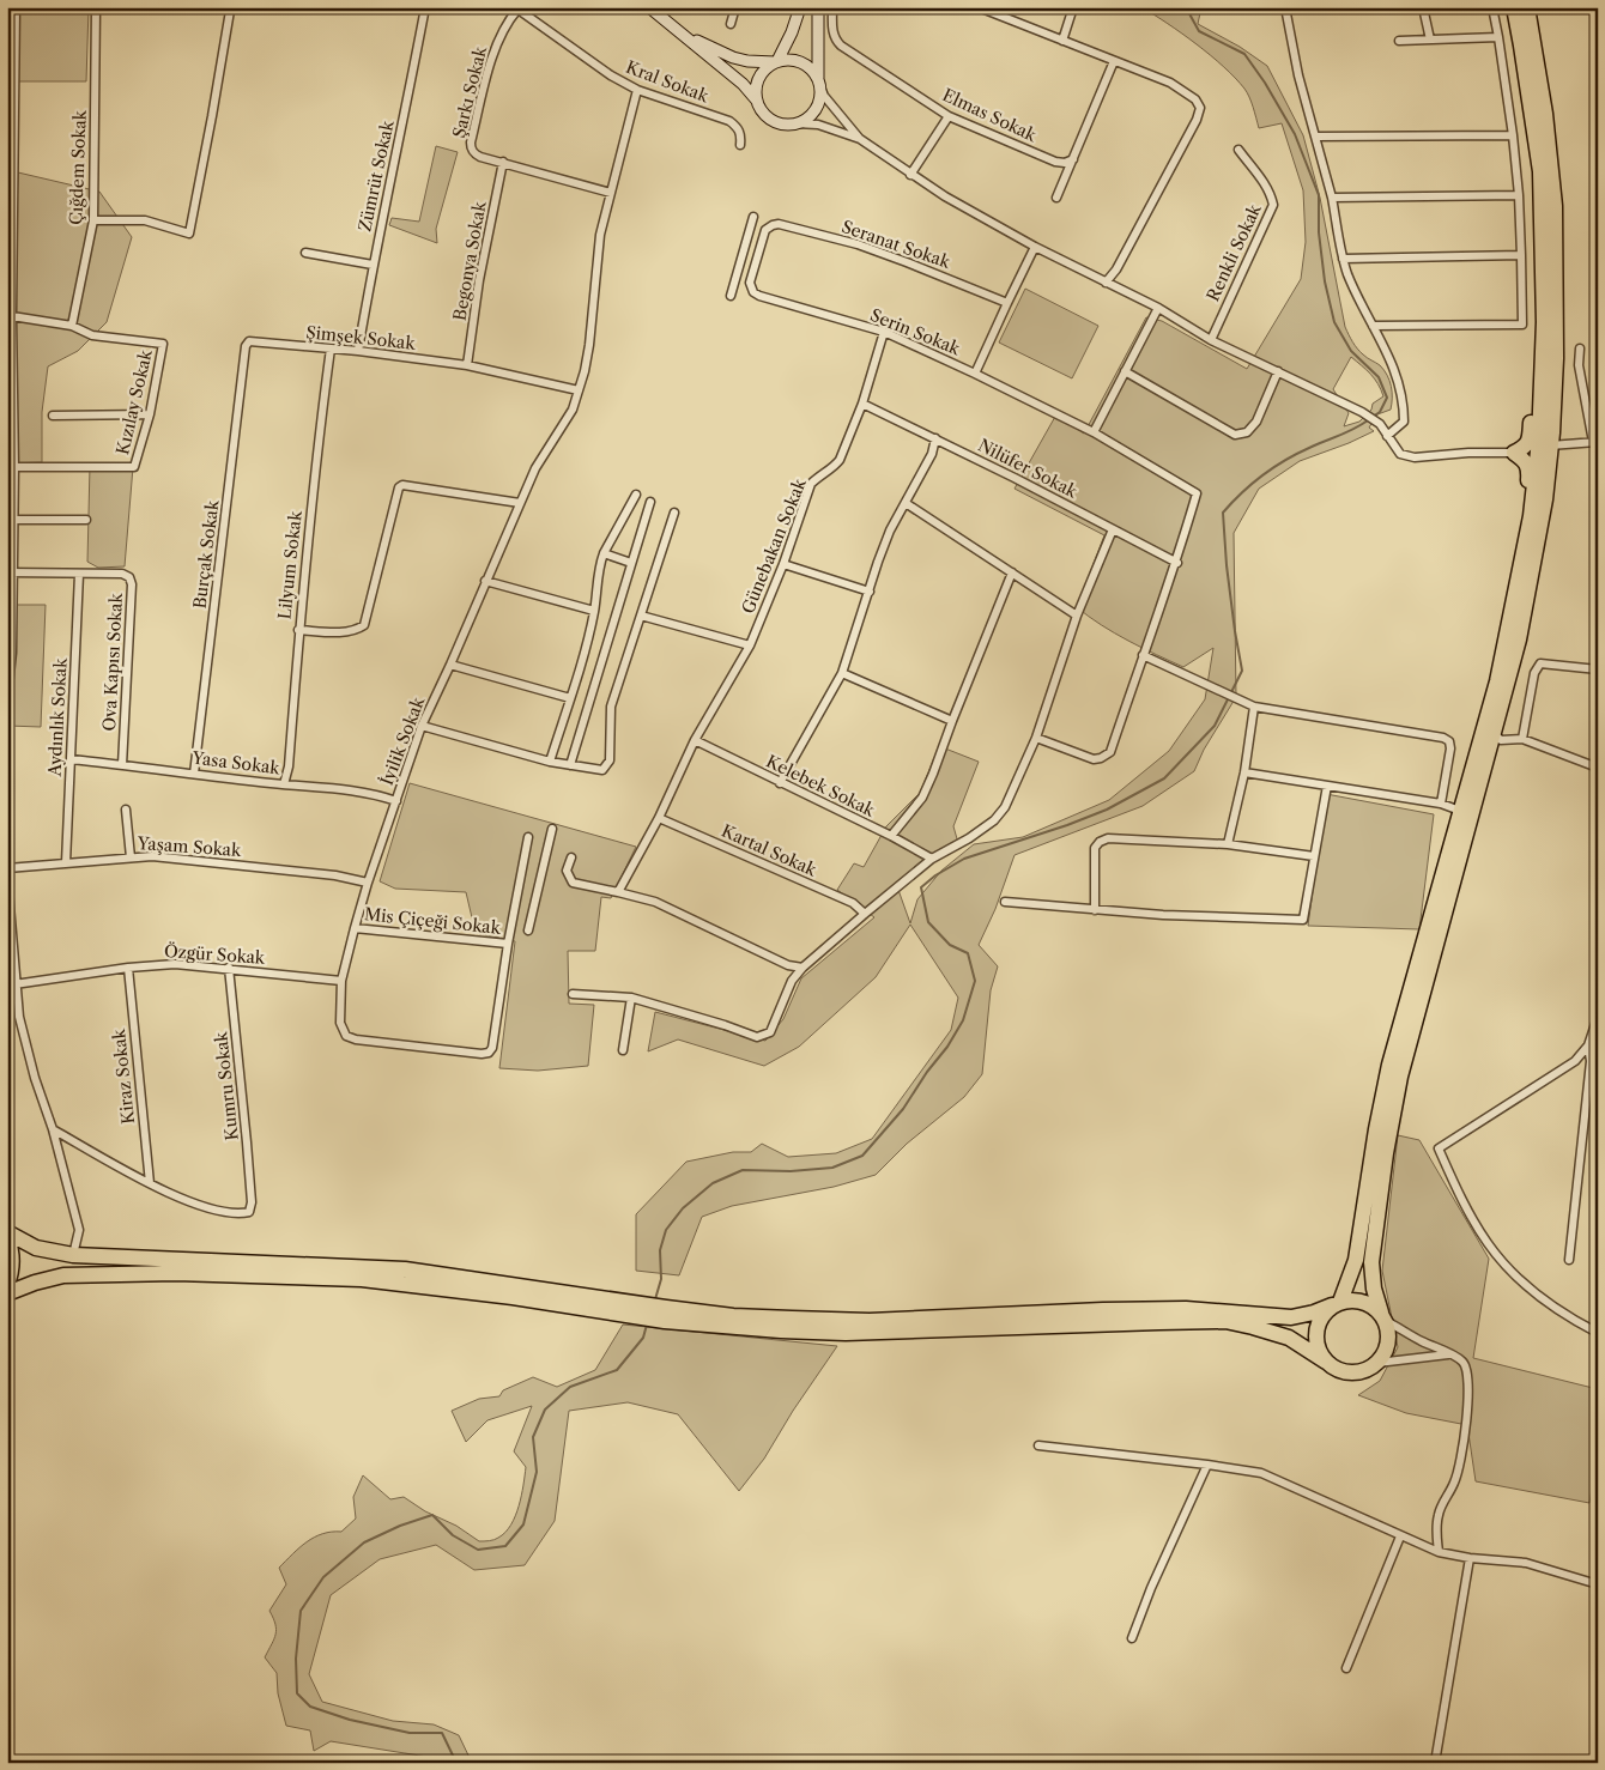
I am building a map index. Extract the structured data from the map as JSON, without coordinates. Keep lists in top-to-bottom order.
{
  "streets": {
    "street": [
      "Kral Sokak",
      "Şarkı Sokak",
      "Elmas Sokak",
      "Çığdem Sokak",
      "Zümrüt Sokak",
      "Seranat Sokak",
      "Renkli Sokak",
      "Begonya Sokak",
      "Serin Sokak",
      "Şimşek Sokak",
      "Kızılay Sokak",
      "Nilüfer Sokak",
      "Günebakan Sokak",
      "Burçak Sokak",
      "Lilyum Sokak",
      "Ova Kapısı Sokak",
      "Aydınlık Sokak",
      "İyilik Sokak",
      "Yasa Sokak",
      "Kelebek Sokak",
      "Yaşam Sokak",
      "Kartal Sokak",
      "Mis Çiçeği Sokak",
      "Özgür Sokak",
      "Kiraz Sokak",
      "Kumru Sokak"
    ]
  },
  "crossings": [
    ["Kral Sokak", "Şarkı Sokak"],
    ["Kral Sokak", "İyilik Sokak"],
    ["Şarkı Sokak", "Begonya Sokak"],
    ["Şarkı Sokak", "İyilik Sokak"],
    ["Çığdem Sokak", "Kızılay Sokak"],
    ["Zümrüt Sokak", "Şimşek Sokak"],
    ["Seranat Sokak", "Serin Sokak"],
    ["Begonya Sokak", "Şimşek Sokak"],
    ["Serin Sokak", "Nilüfer Sokak"],
    ["Serin Sokak", "Günebakan Sokak"],
    ["Şimşek Sokak", "Burçak Sokak"],
    ["Şimşek Sokak", "Lilyum Sokak"],
    ["Şimşek Sokak", "İyilik Sokak"],
    ["Nilüfer Sokak", "Günebakan Sokak"],
    ["Günebakan Sokak", "Kelebek Sokak"],
    ["Günebakan Sokak", "Kartal Sokak"],
    ["Burçak Sokak", "Yasa Sokak"],
    ["Lilyum Sokak", "Yasa Sokak"],
    ["Ova Kapısı Sokak", "Aydınlık Sokak"],
    ["Ova Kapısı Sokak", "Yasa Sokak"],
    ["Aydınlık Sokak", "Yasa Sokak"],
    ["Aydınlık Sokak", "Yaşam Sokak"],
    ["İyilik Sokak", "Yasa Sokak"],
    ["İyilik Sokak", "Yaşam Sokak"],
    ["İyilik Sokak", "Mis Çiçeği Sokak"],
    ["İyilik Sokak", "Özgür Sokak"],
    ["Özgür Sokak", "Kiraz Sokak"],
    ["Özgür Sokak", "Kumru Sokak"],
    ["Kiraz Sokak", "Kumru Sokak"]
  ]
}
